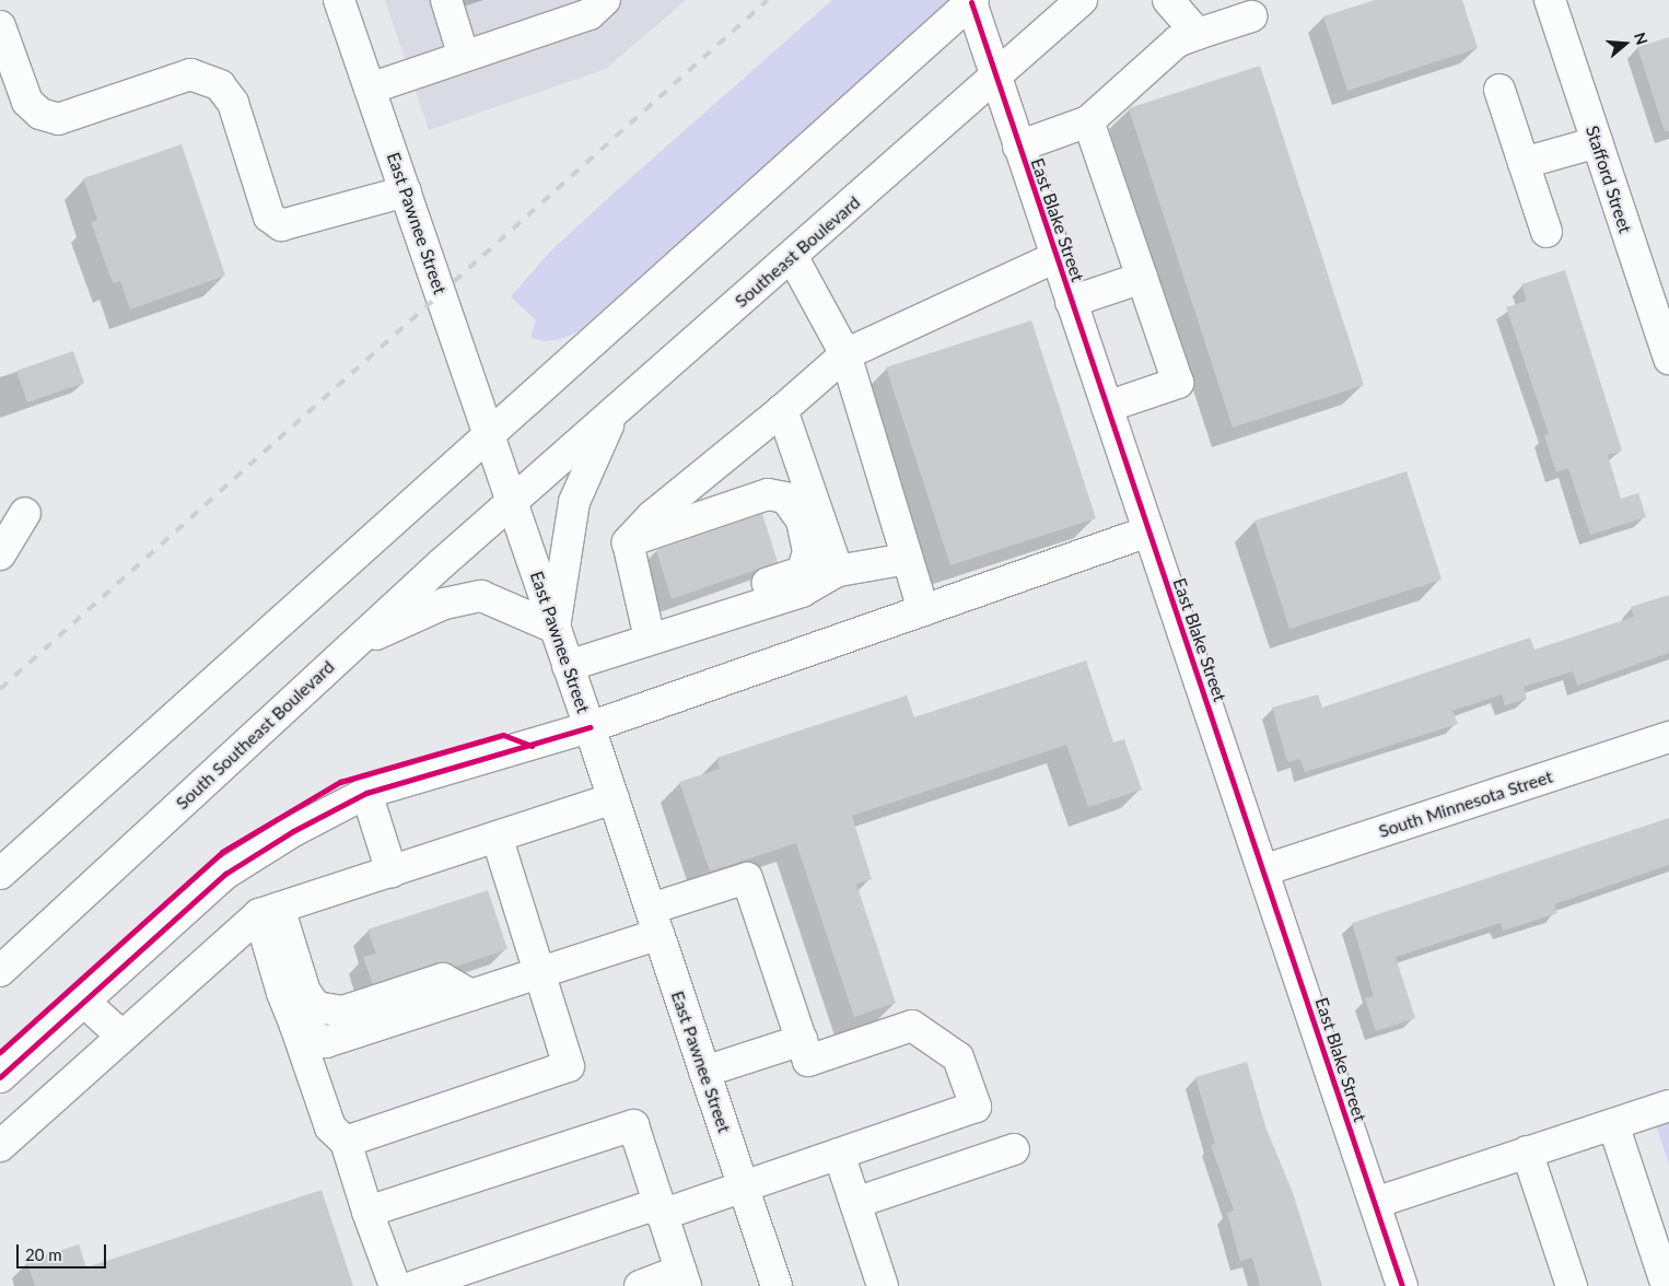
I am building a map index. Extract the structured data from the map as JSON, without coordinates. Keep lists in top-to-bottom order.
{
  "streets": {
    "main road": [
      "Stafford Street",
      "East Blake Street",
      "East Pawnee Street",
      "Southeast Boulevard",
      "South Southeast Boulevard",
      "South Minnesota Street"
    ]
  },
  "crossings": [
    ["East Blake Street", "Southeast Boulevard"],
    ["East Blake Street", "South Minnesota Street"],
    ["East Pawnee Street", "Southeast Boulevard"],
    ["East Pawnee Street", "South Southeast Boulevard"],
    ["Southeast Boulevard", "South Southeast Boulevard"]
  ],
  "scale_bar": "20 m",
  "north": "right"
}
